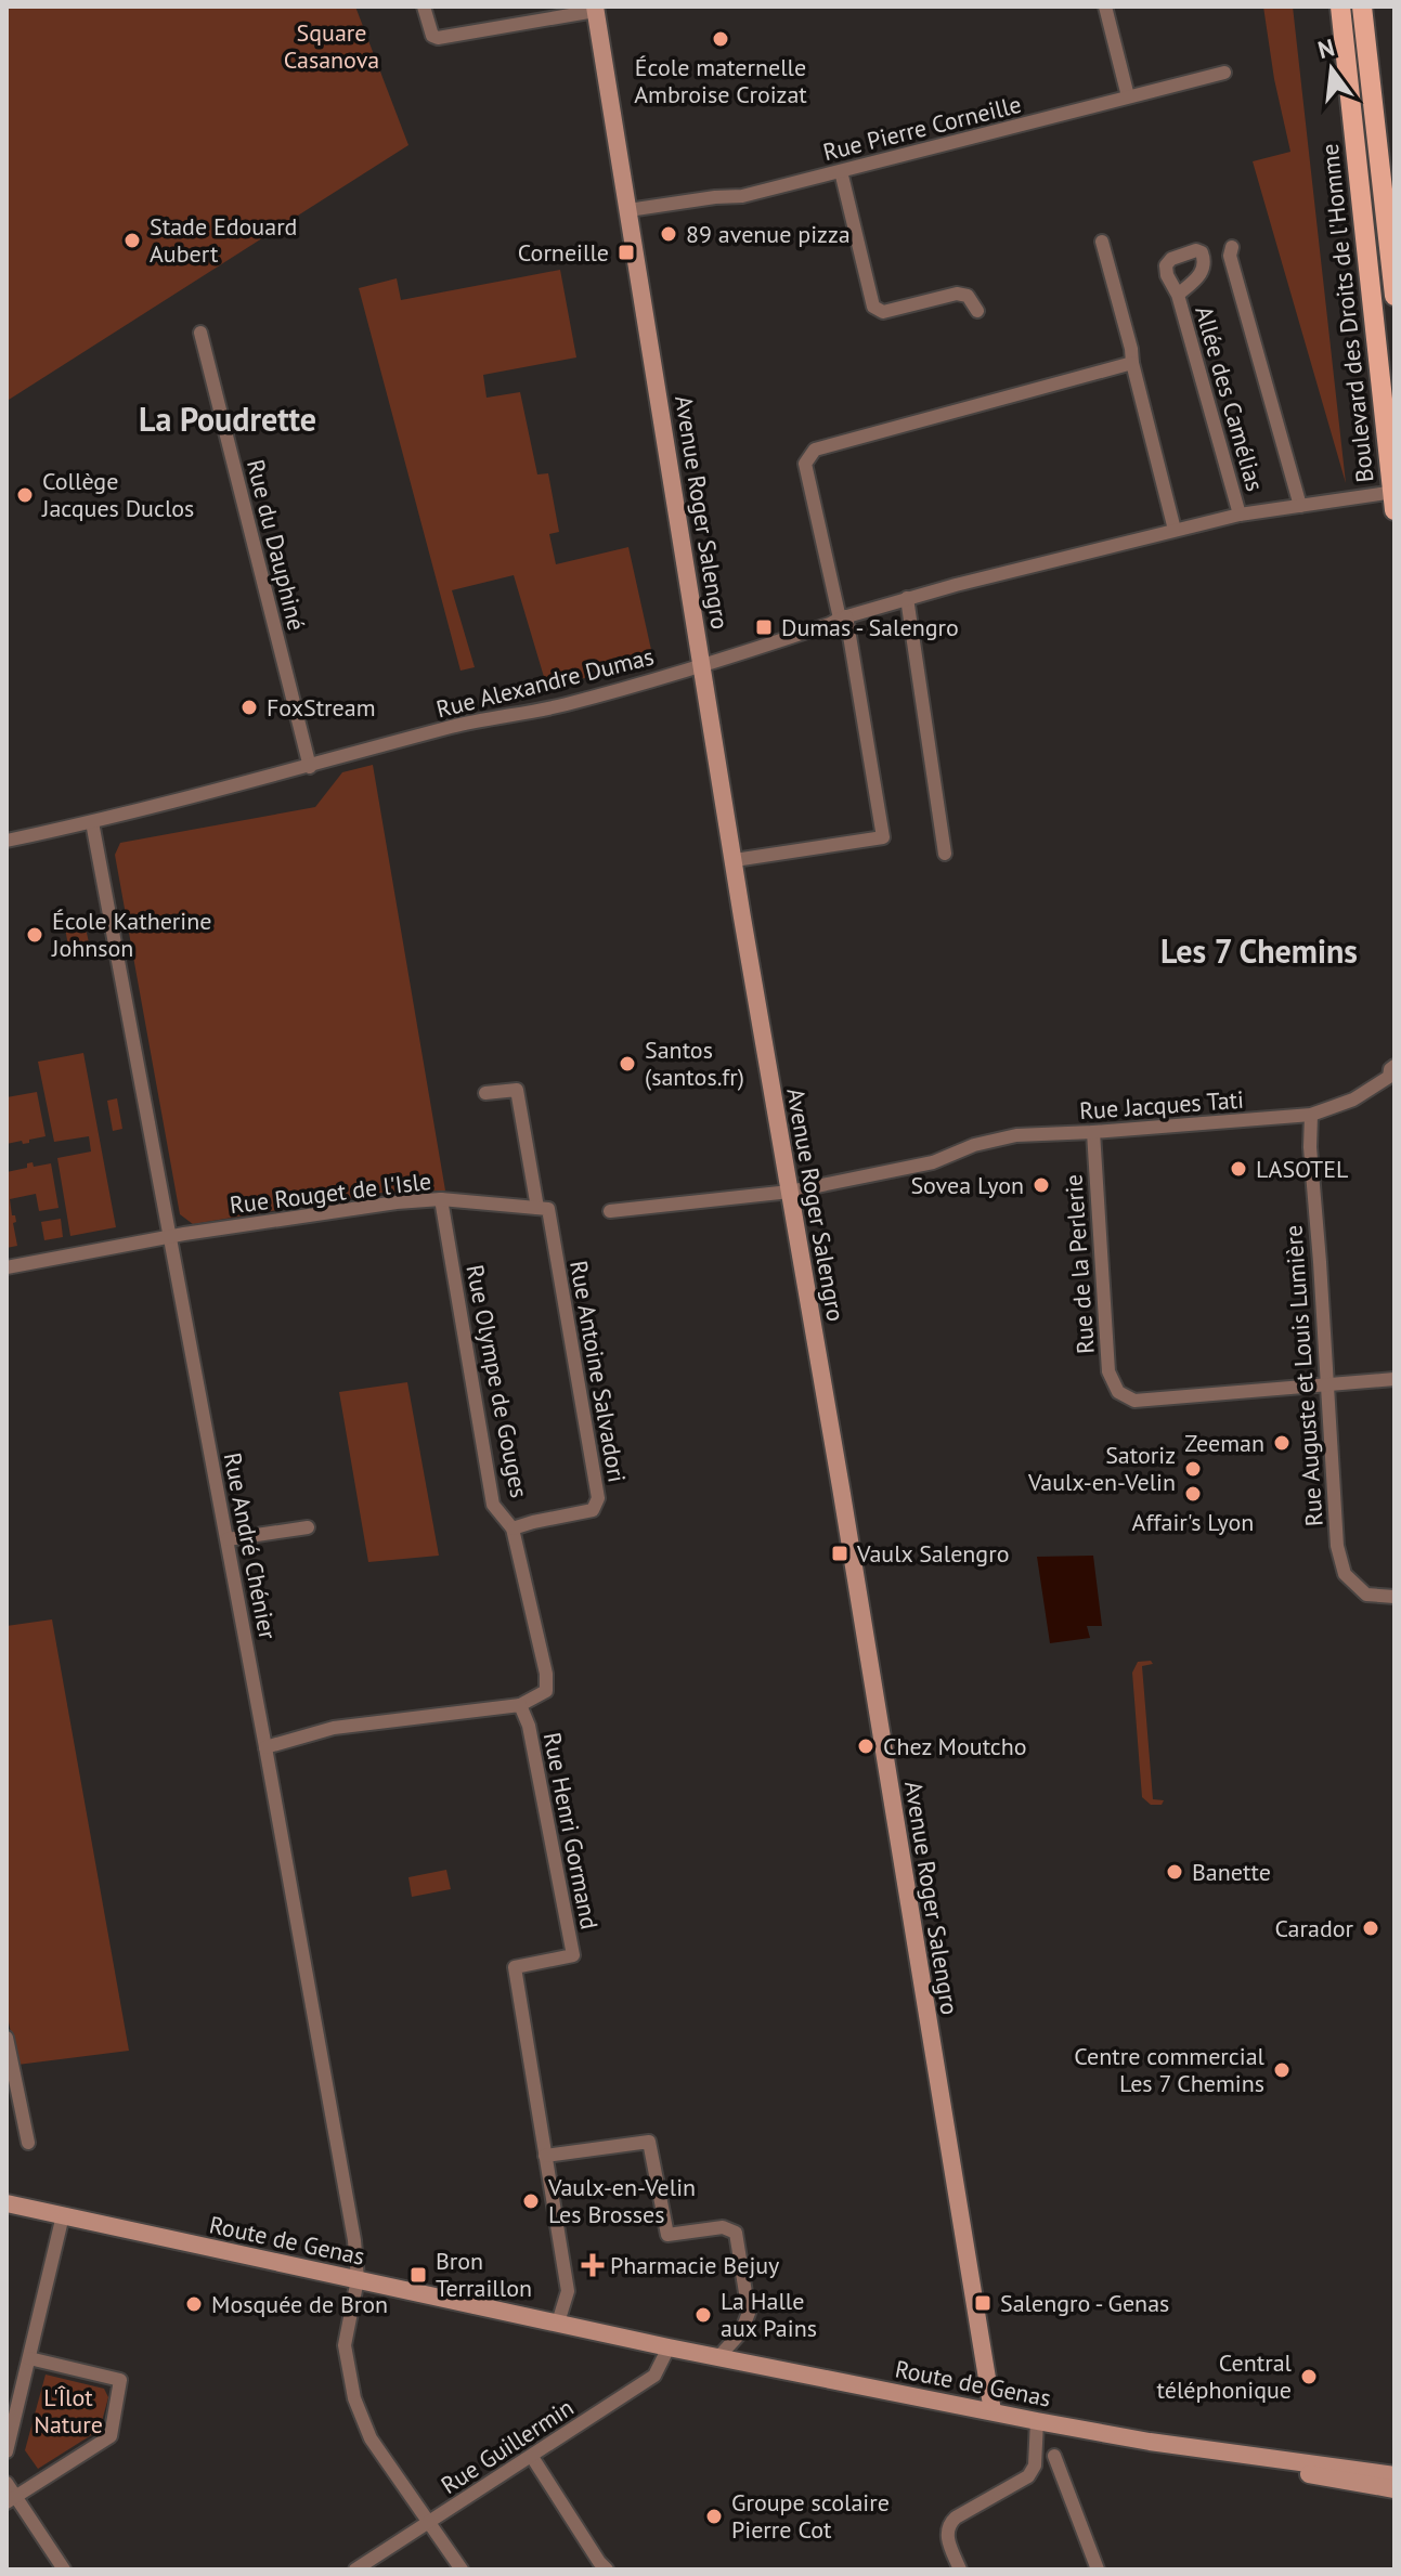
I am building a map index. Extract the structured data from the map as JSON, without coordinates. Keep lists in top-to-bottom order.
{
  "streets": {
    "main road": ["Boulevard des Droits de l'Homme"],
    "street": [
      "Rue Pierre Corneille",
      "Allée des Camélias",
      "Avenue Roger Salengro",
      "Rue du Dauphiné",
      "Rue Alexandre Dumas",
      "Rue Jacques Tati",
      "Rue Rouget de l'Isle",
      "Rue de la Perlerie",
      "Rue Antoine Salvadori",
      "Rue Auguste et Louis Lumière",
      "Rue Olympe de Gouges",
      "Rue André Chénier",
      "Rue Henri Gormand",
      "Route de Genas",
      "Rue Guillermin"
    ]
  },
  "crossings": [
    ["Rue Pierre Corneille", "Avenue Roger Salengro"],
    ["Boulevard des Droits de l'Homme", "Rue Alexandre Dumas"],
    ["Allée des Camélias", "Rue Alexandre Dumas"],
    ["Avenue Roger Salengro", "Rue Alexandre Dumas"],
    ["Avenue Roger Salengro", "Rue Jacques Tati"],
    ["Avenue Roger Salengro", "Route de Genas"],
    ["Rue du Dauphiné", "Rue Alexandre Dumas"],
    ["Rue Alexandre Dumas", "Rue André Chénier"],
    ["Rue Jacques Tati", "Rue de la Perlerie"],
    ["Rue Jacques Tati", "Rue Auguste et Louis Lumière"],
    ["Rue Rouget de l'Isle", "Rue Antoine Salvadori"],
    ["Rue Rouget de l'Isle", "Rue Olympe de Gouges"],
    ["Rue Rouget de l'Isle", "Rue André Chénier"],
    ["Rue de la Perlerie", "Rue Auguste et Louis Lumière"],
    ["Rue Antoine Salvadori", "Rue Olympe de Gouges"],
    ["Rue Olympe de Gouges", "Rue Henri Gormand"],
    ["Rue André Chénier", "Rue Henri Gormand"],
    ["Rue André Chénier", "Route de Genas"],
    ["Rue André Chénier", "Rue Guillermin"],
    ["Route de Genas", "Rue Guillermin"]
  ],
  "districts": ["La Poudrette", "Les 7 Chemins"],
  "parks": ["Square Casanova", "L'Îlot Nature"],
  "places": {
    "other": [
      "École maternelle Ambroise Croizat",
      "89 avenue pizza",
      "Stade Edouard Aubert",
      "Collège Jacques Duclos",
      "FoxStream",
      "École Katherine Johnson",
      "Santos (santos.fr)",
      "LASOTEL",
      "Sovea Lyon",
      "Zeeman",
      "Satoriz Vaulx-en-Velin",
      "Affair's Lyon",
      "Chez Moutcho",
      "Banette",
      "Carador",
      "Centre commercial Les 7 Chemins",
      "Vaulx-en-Velin Les Brosses",
      "Mosquée de Bron",
      "La Halle aux Pains",
      "Central téléphonique",
      "Groupe scolaire Pierre Cot"
    ],
    "transit": [
      "Corneille",
      "Dumas - Salengro",
      "Vaulx Salengro",
      "Bron Terraillon",
      "Salengro - Genas"
    ],
    "health": ["Pharmacie Bejuy"]
  },
  "north": "top"
}
